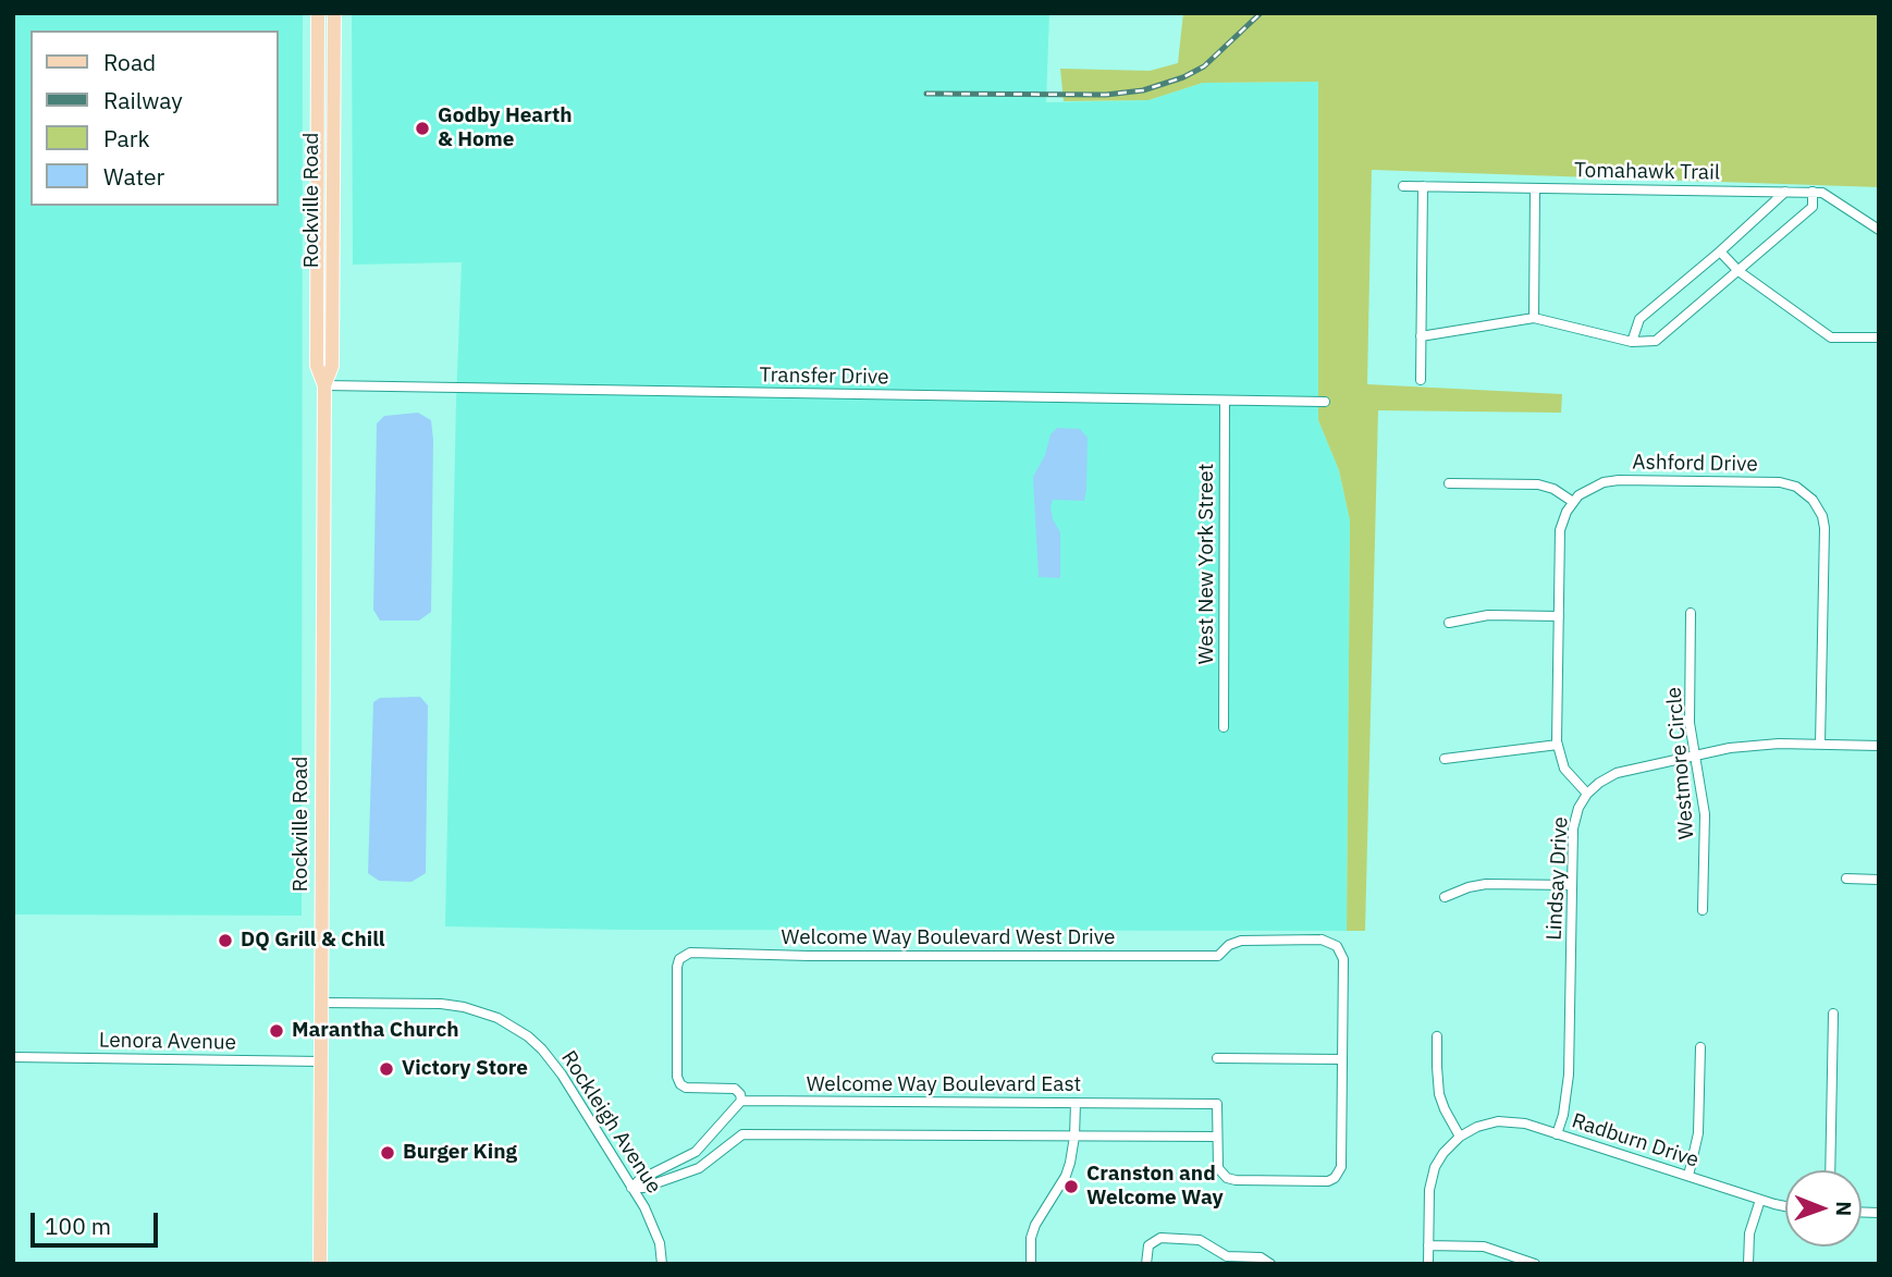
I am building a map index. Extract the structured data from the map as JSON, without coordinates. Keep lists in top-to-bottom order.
{
  "streets": {
    "main road": ["Rockville Road"],
    "street": [
      "Tomahawk Trail",
      "Transfer Drive",
      "Ashford Drive",
      "West New York Street",
      "Westmore Circle",
      "Lindsay Drive",
      "Welcome Way Boulevard West Drive",
      "Lenora Avenue",
      "Welcome Way Boulevard East",
      "Rockleigh Avenue",
      "Radburn Drive"
    ]
  },
  "crossings": [
    ["Rockville Road", "Transfer Drive"],
    ["Rockville Road", "Lenora Avenue"],
    ["Rockville Road", "Rockleigh Avenue"],
    ["Transfer Drive", "West New York Street"],
    ["Ashford Drive", "Lindsay Drive"],
    ["Lindsay Drive", "Radburn Drive"],
    ["Welcome Way Boulevard West Drive", "Welcome Way Boulevard East"]
  ],
  "places": [
    "Godby Hearth & Home",
    "DQ Grill & Chill",
    "Marantha Church",
    "Victory Store",
    "Burger King",
    "Cranston and Welcome Way"
  ],
  "legend": [
    "Road",
    "Railway",
    "Park",
    "Water"
  ],
  "scale_bar": "100 m",
  "north": "right"
}
